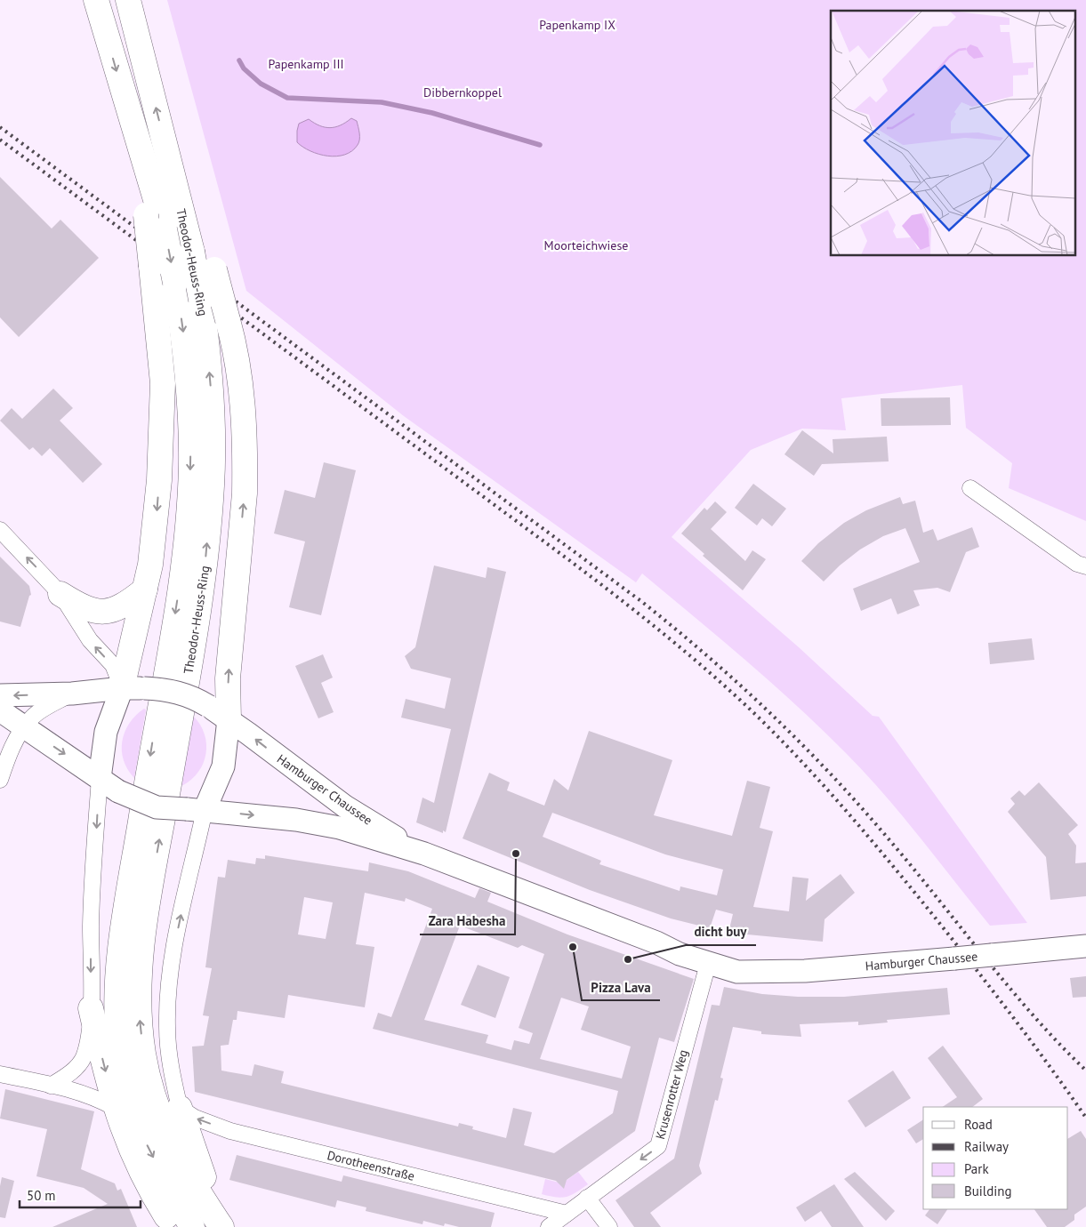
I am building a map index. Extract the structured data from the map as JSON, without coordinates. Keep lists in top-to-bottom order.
{
  "streets": {
    "highway": ["Theodor-Heuss-Ring"],
    "main road": ["Hamburger Chaussee"],
    "street": ["Krusenrotter Weg", "Dorotheenstraße"]
  },
  "crossings": [
    ["Hamburger Chaussee", "Krusenrotter Weg"],
    ["Krusenrotter Weg", "Dorotheenstraße"]
  ],
  "one_way": ["Krusenrotter Weg", "Dorotheenstraße"],
  "parks": [
    "Papenkamp IX",
    "Papenkamp III",
    "Dibbernkoppel",
    "Moorteichwiese"
  ],
  "places": ["Zara Habesha", "Pizza Lava", "dicht buy"],
  "legend": [
    "Road",
    "Railway",
    "Park",
    "Building"
  ],
  "scale_bar": "50 m"
}
